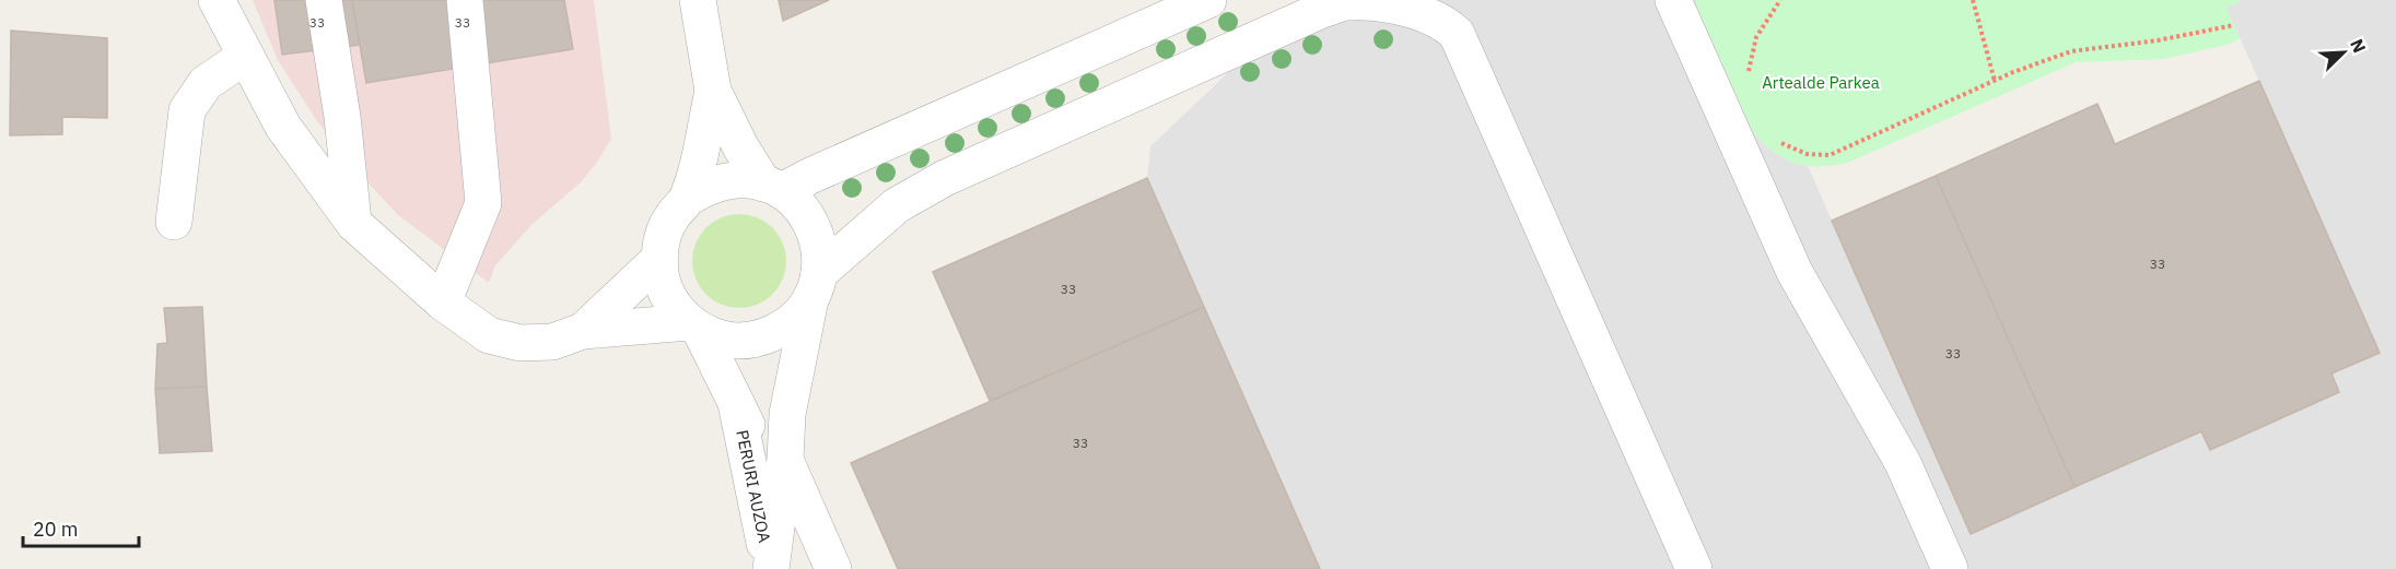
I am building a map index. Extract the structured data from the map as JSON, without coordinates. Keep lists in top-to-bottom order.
{
  "streets": {
    "street": ["PERURI AUZOA"]
  },
  "parks": ["Artealde Parkea"],
  "house_numbers": [
    "33",
    "33",
    "33",
    "33",
    "33",
    "33"
  ],
  "scale_bar": "20 m",
  "north": "top right"
}
